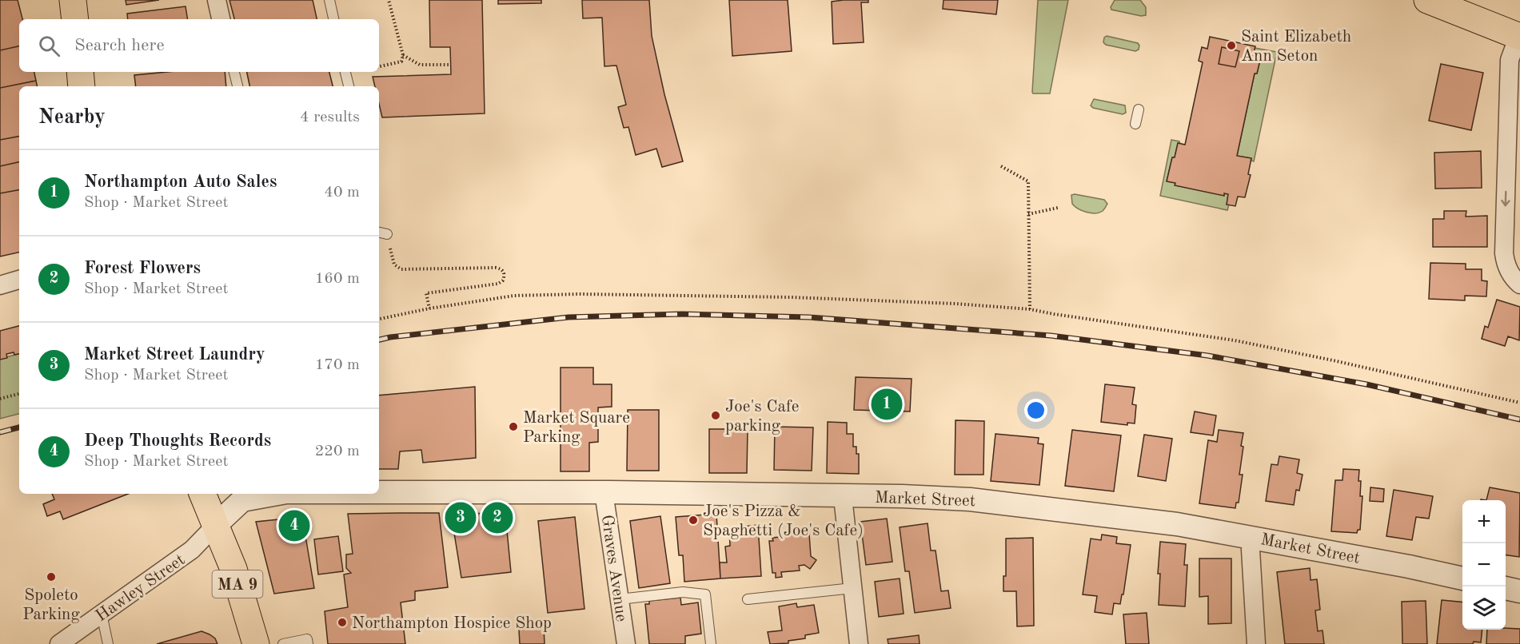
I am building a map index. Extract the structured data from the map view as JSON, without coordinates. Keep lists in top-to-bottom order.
{
  "streets": {
    "main road": ["MA 9"],
    "street": ["Market Street", "Graves Avenue", "Hawley Street"]
  },
  "crossings": [
    ["Market Street", "Graves Avenue"],
    ["Market Street", "MA 9"],
    ["Market Street", "Hawley Street"],
    ["MA 9", "Hawley Street"]
  ],
  "places": [
    "Saint Elizabeth Ann Seton",
    "Joe's Cafe parking",
    "Market Square Parking",
    "Joe's Pizza & Spaghetti (Joe's Cafe)",
    "Spoleto Parking",
    "Northampton Hospice Shop"
  ],
  "page": {
    "search": "Search here",
    "heading": ["Nearby", "4 results"],
    "list": [
      {
        "mark": "1",
        "name": "Northampton Auto Sales",
        "note": "Shop · Market Street",
        "value": "40 m"
      },
      {
        "mark": "2",
        "name": "Forest Flowers",
        "note": "Shop · Market Street",
        "value": "160 m"
      },
      {
        "mark": "3",
        "name": "Market Street Laundry",
        "note": "Shop · Market Street",
        "value": "170 m"
      },
      {
        "mark": "4",
        "name": "Deep Thoughts Records",
        "note": "Shop · Market Street",
        "value": "220 m"
      }
    ],
    "pins": [
      "1",
      "2",
      "3",
      "4"
    ],
    "map_buttons": ["+", "−"]
  }
}
